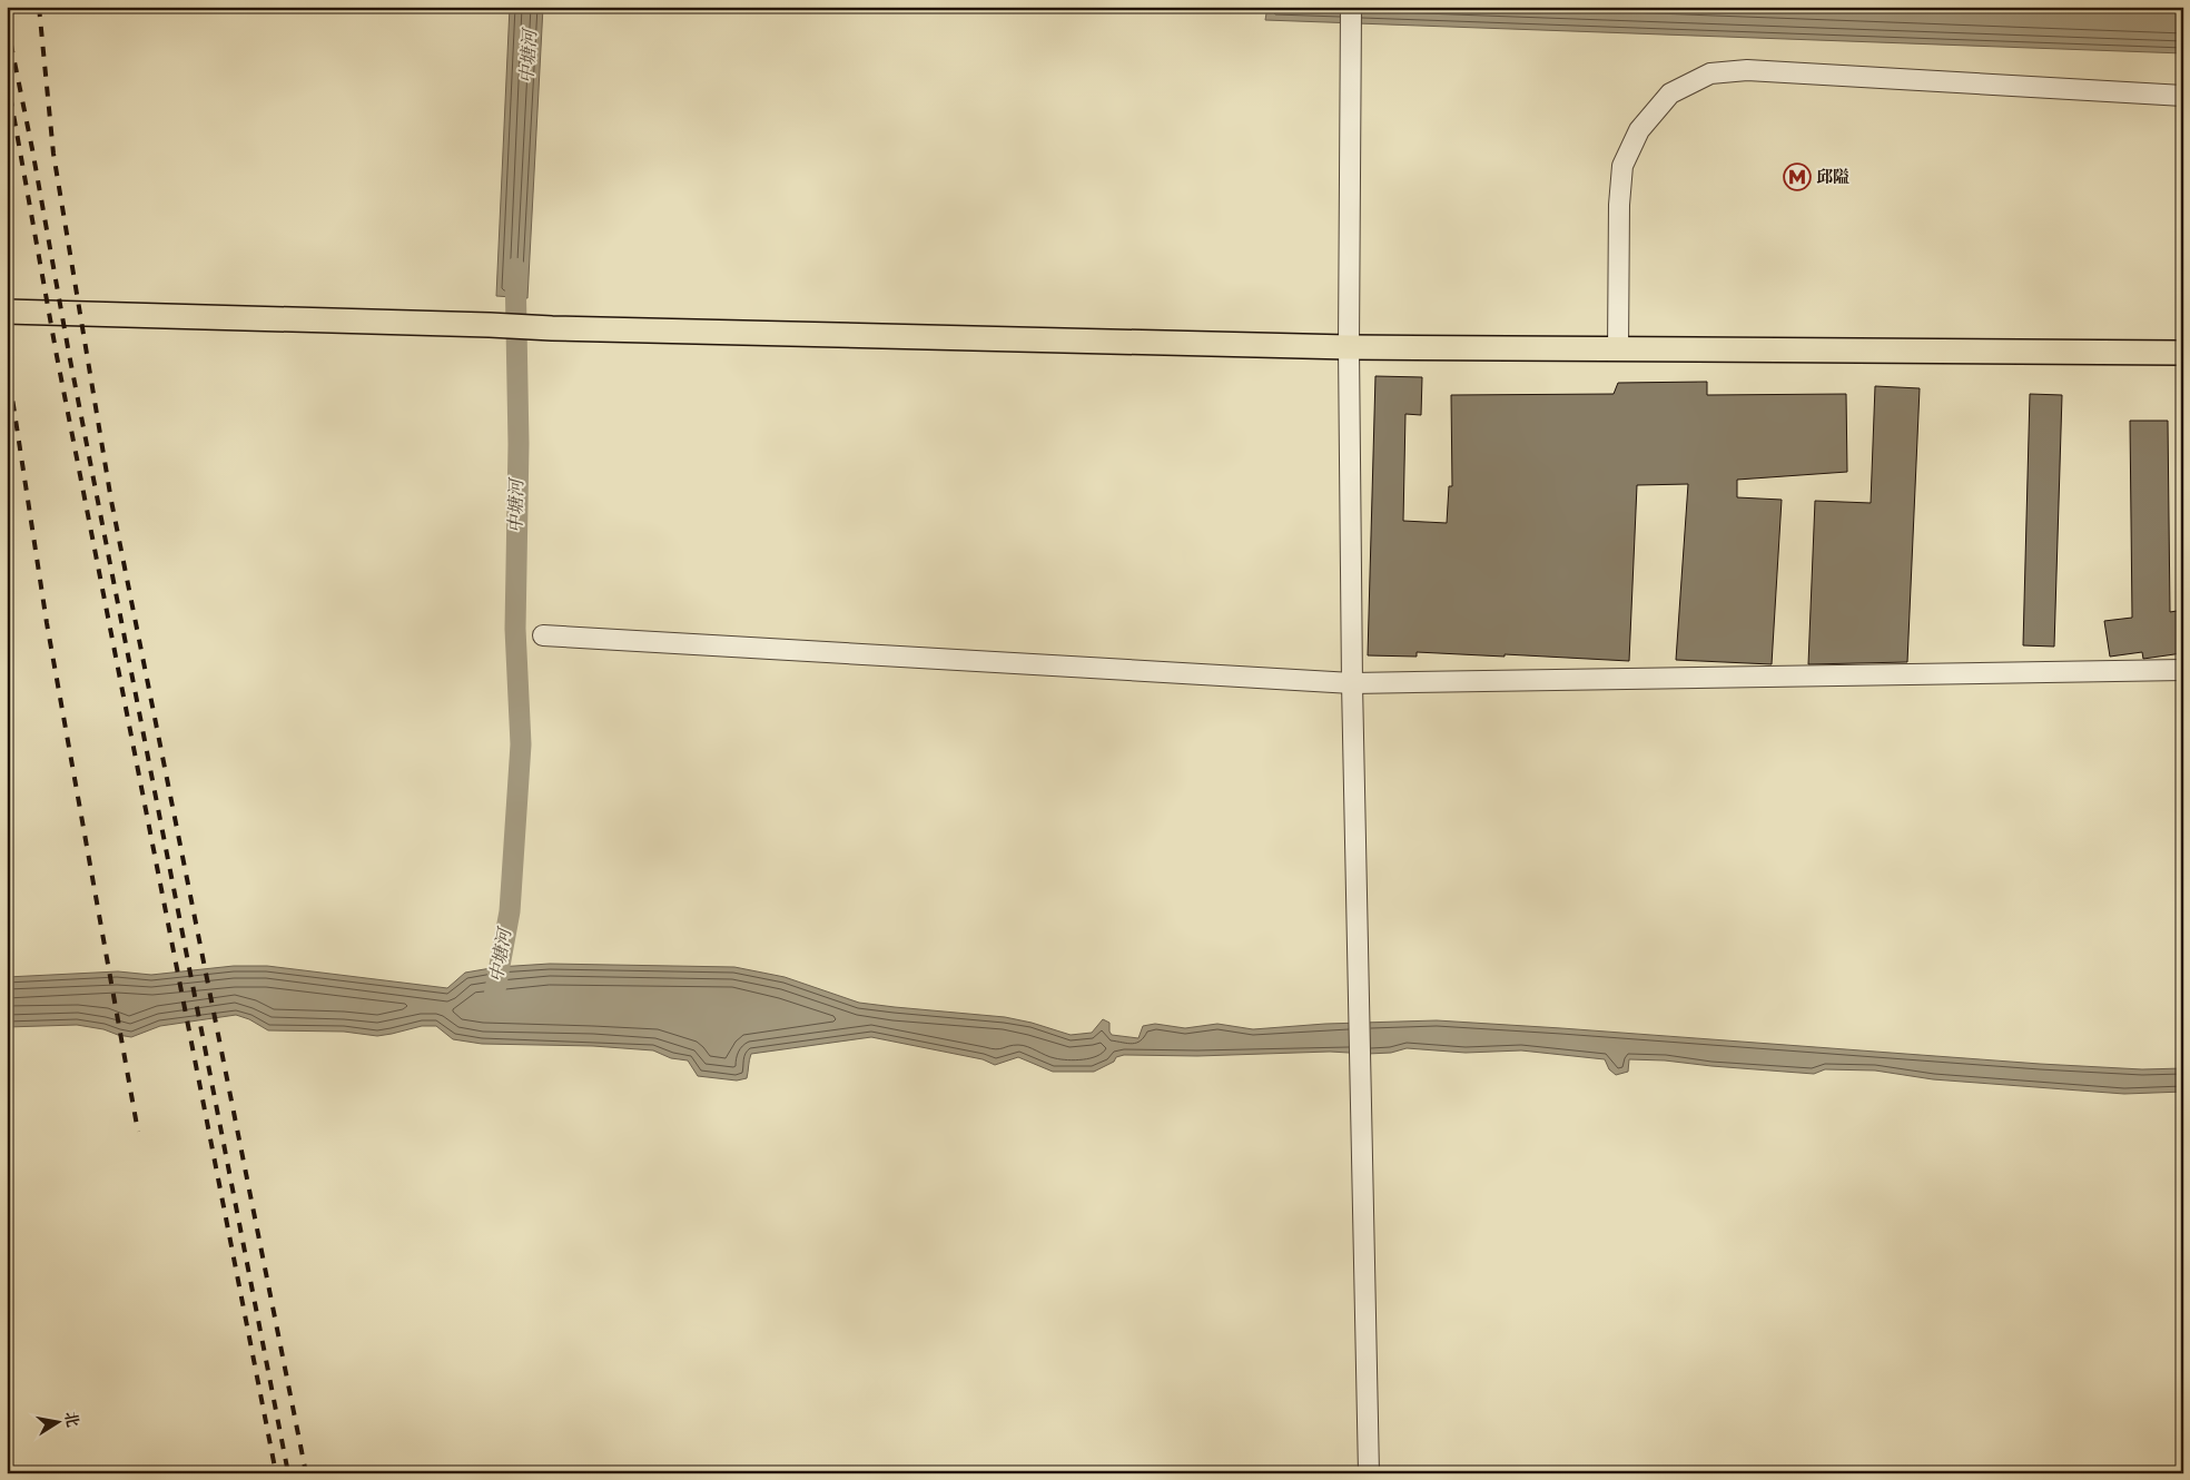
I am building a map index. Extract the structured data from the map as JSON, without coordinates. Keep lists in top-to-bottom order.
{
  "water": ["中塘河"],
  "places": {
    "metro station": ["邱隘"]
  },
  "north": "right"
}
